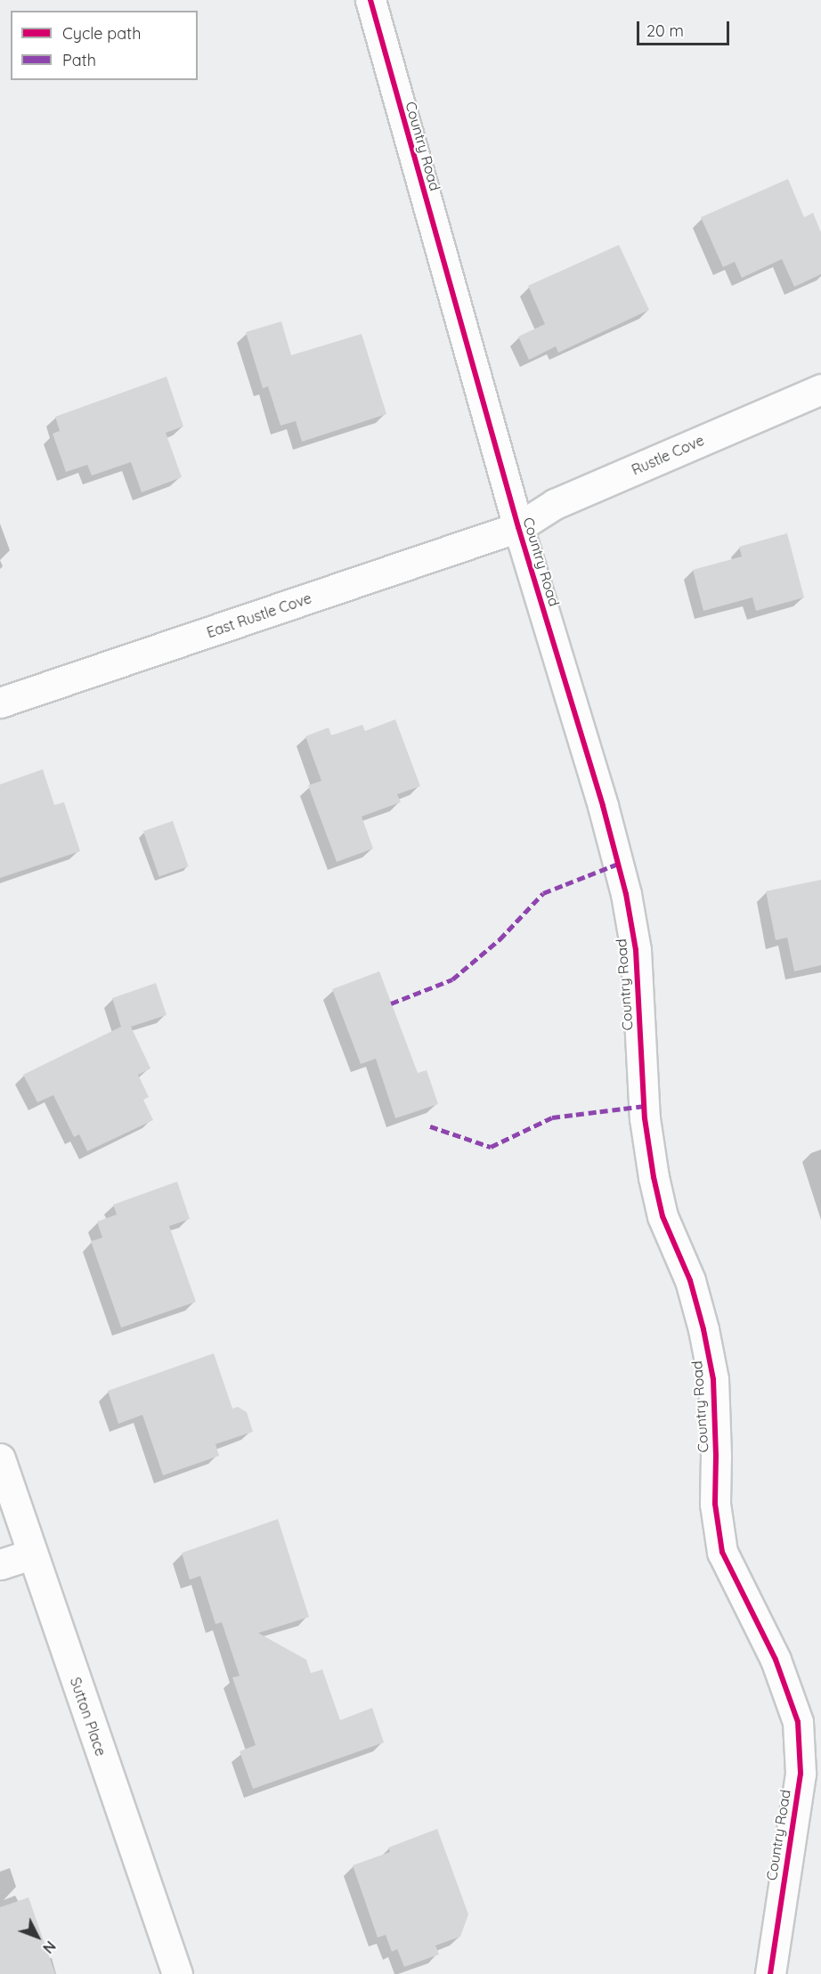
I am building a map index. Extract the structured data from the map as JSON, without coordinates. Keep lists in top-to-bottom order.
{
  "streets": {
    "street": [
      "Country Road",
      "Rustle Cove",
      "East Rustle Cove",
      "Sutton Place"
    ]
  },
  "crossings": [
    ["Country Road", "Rustle Cove"],
    ["Country Road", "East Rustle Cove"],
    ["Rustle Cove", "East Rustle Cove"]
  ],
  "legend": ["Cycle path", "Path"],
  "scale_bar": "20 m",
  "north": "bottom right"
}
